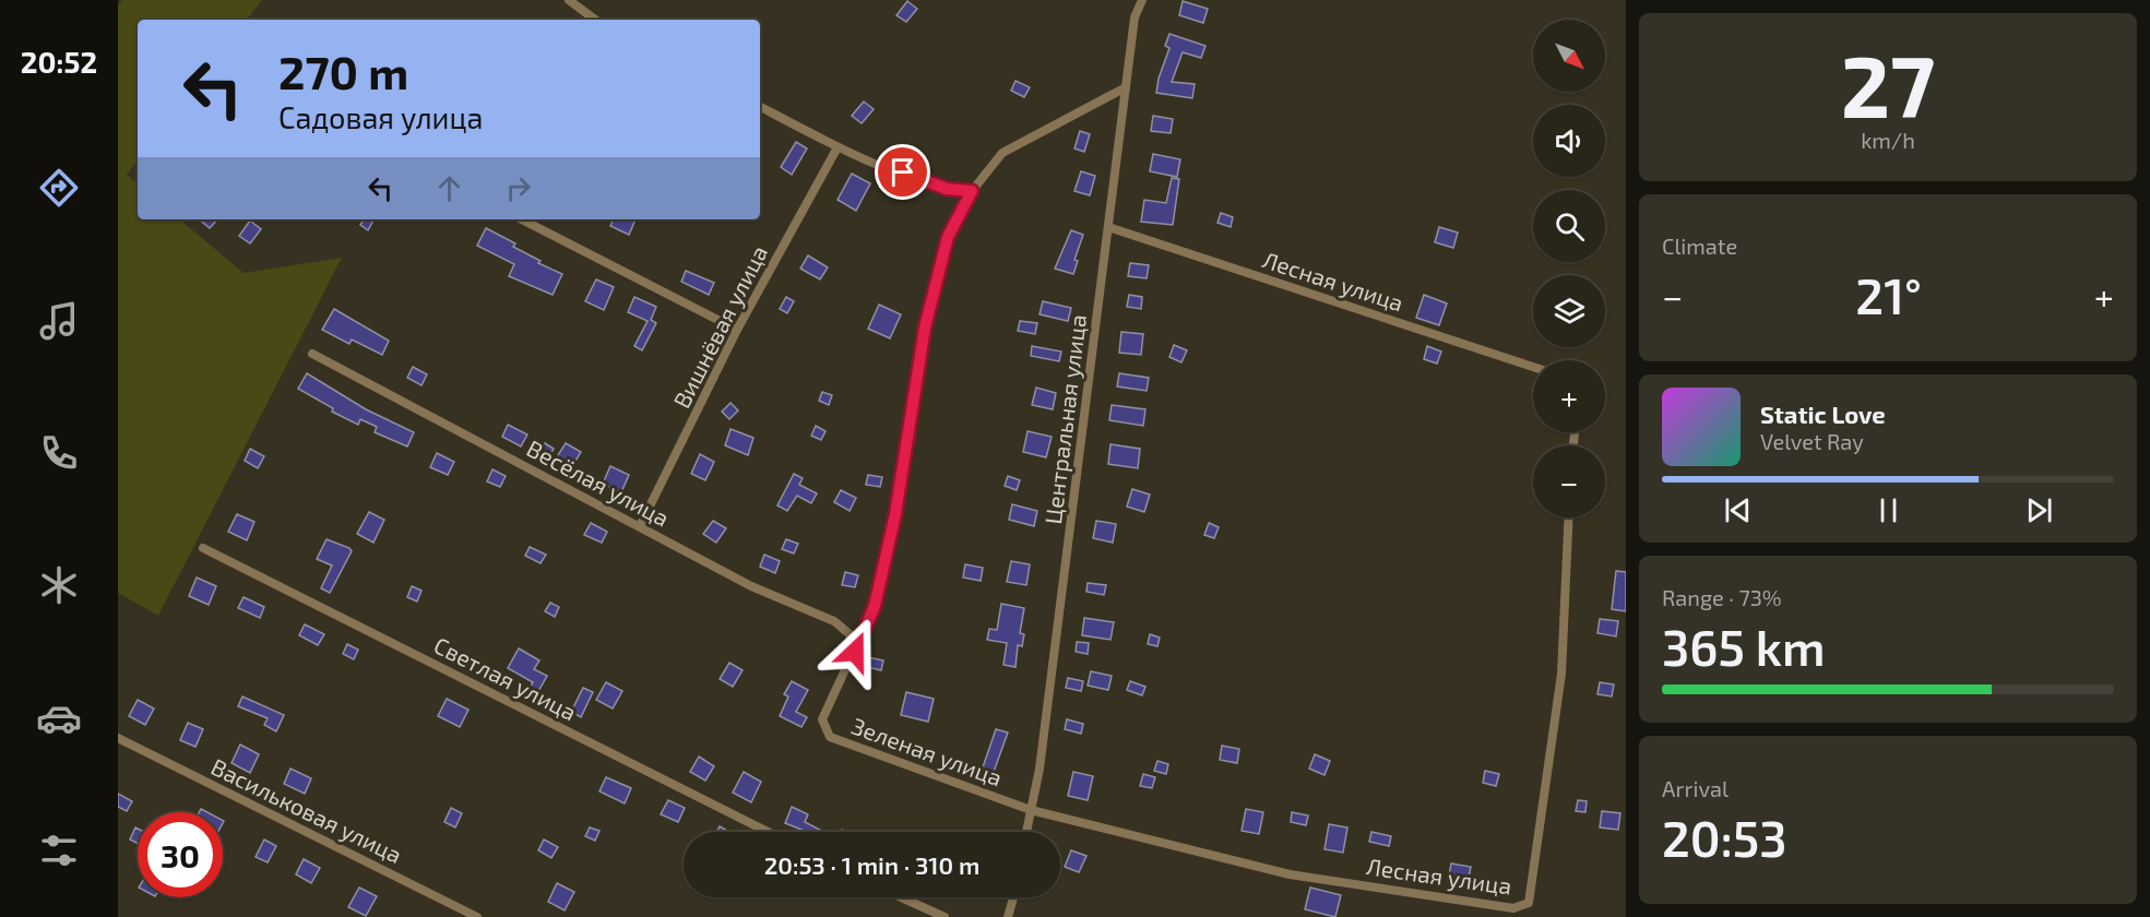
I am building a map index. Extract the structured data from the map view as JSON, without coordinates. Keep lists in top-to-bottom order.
{
  "streets": {
    "street": [
      "Лесная улица",
      "Вишнёвая улица",
      "Центральная улица",
      "Весёлая улица",
      "Светлая улица",
      "Зеленая улица",
      "Васильковая улица"
    ]
  },
  "crossings": [
    ["Лесная улица", "Центральная улица"],
    ["Лесная улица", "Зеленая улица"],
    ["Вишнёвая улица", "Весёлая улица"],
    ["Центральная улица", "Зеленая улица"],
    ["Весёлая улица", "Зеленая улица"]
  ],
  "north": "bottom right",
  "page": {
    "tabs": "20:52",
    "tile": [
      ["27", "km/h"],
      "Climate",
      ["Range · 73%", "365 km"],
      ["Arrival", "20:53"]
    ],
    "map_buttons": ["+", "−"],
    "turn": ["270 m", "Садовая улица"],
    "heat": ["−", "21°", "+"],
    "song": ["Static Love", "Velvet Ray"],
    "limit": "30",
    "trip": "20:53 · 1 min · 310 m"
  }
}
